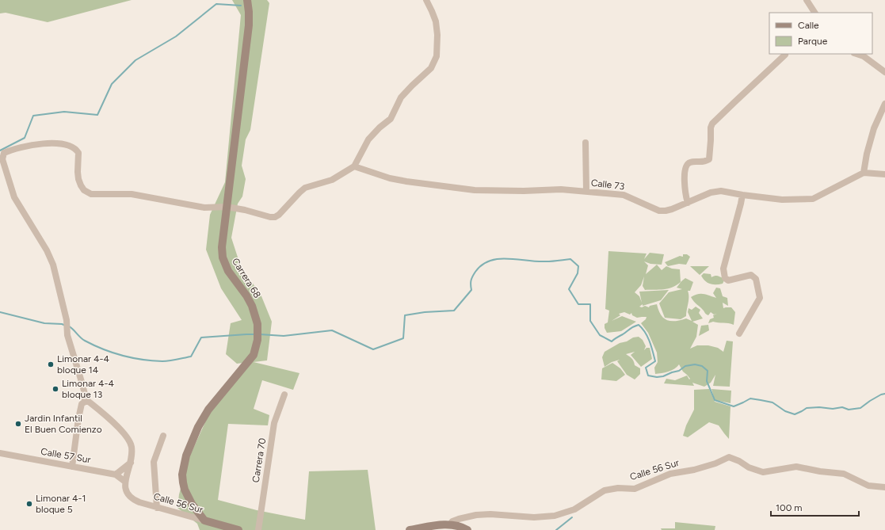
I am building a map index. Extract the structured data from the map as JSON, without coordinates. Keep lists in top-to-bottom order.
{
  "streets": {
    "street": [
      "Calle 73",
      "Carrera 68",
      "Calle 57 Sur",
      "Carrera 70",
      "Calle 56 Sur"
    ]
  },
  "crossings": [
    ["Carrera 68", "Calle 56 Sur"]
  ],
  "places": [
    "Limonar 4-4 bloque 14",
    "Limonar 4-4 bloque 13",
    "Jardin Infantil El Buen Comienzo",
    "Limonar 4-1 bloque 5"
  ],
  "legend": ["Calle", "Parque"],
  "scale_bar": "100 m"
}
